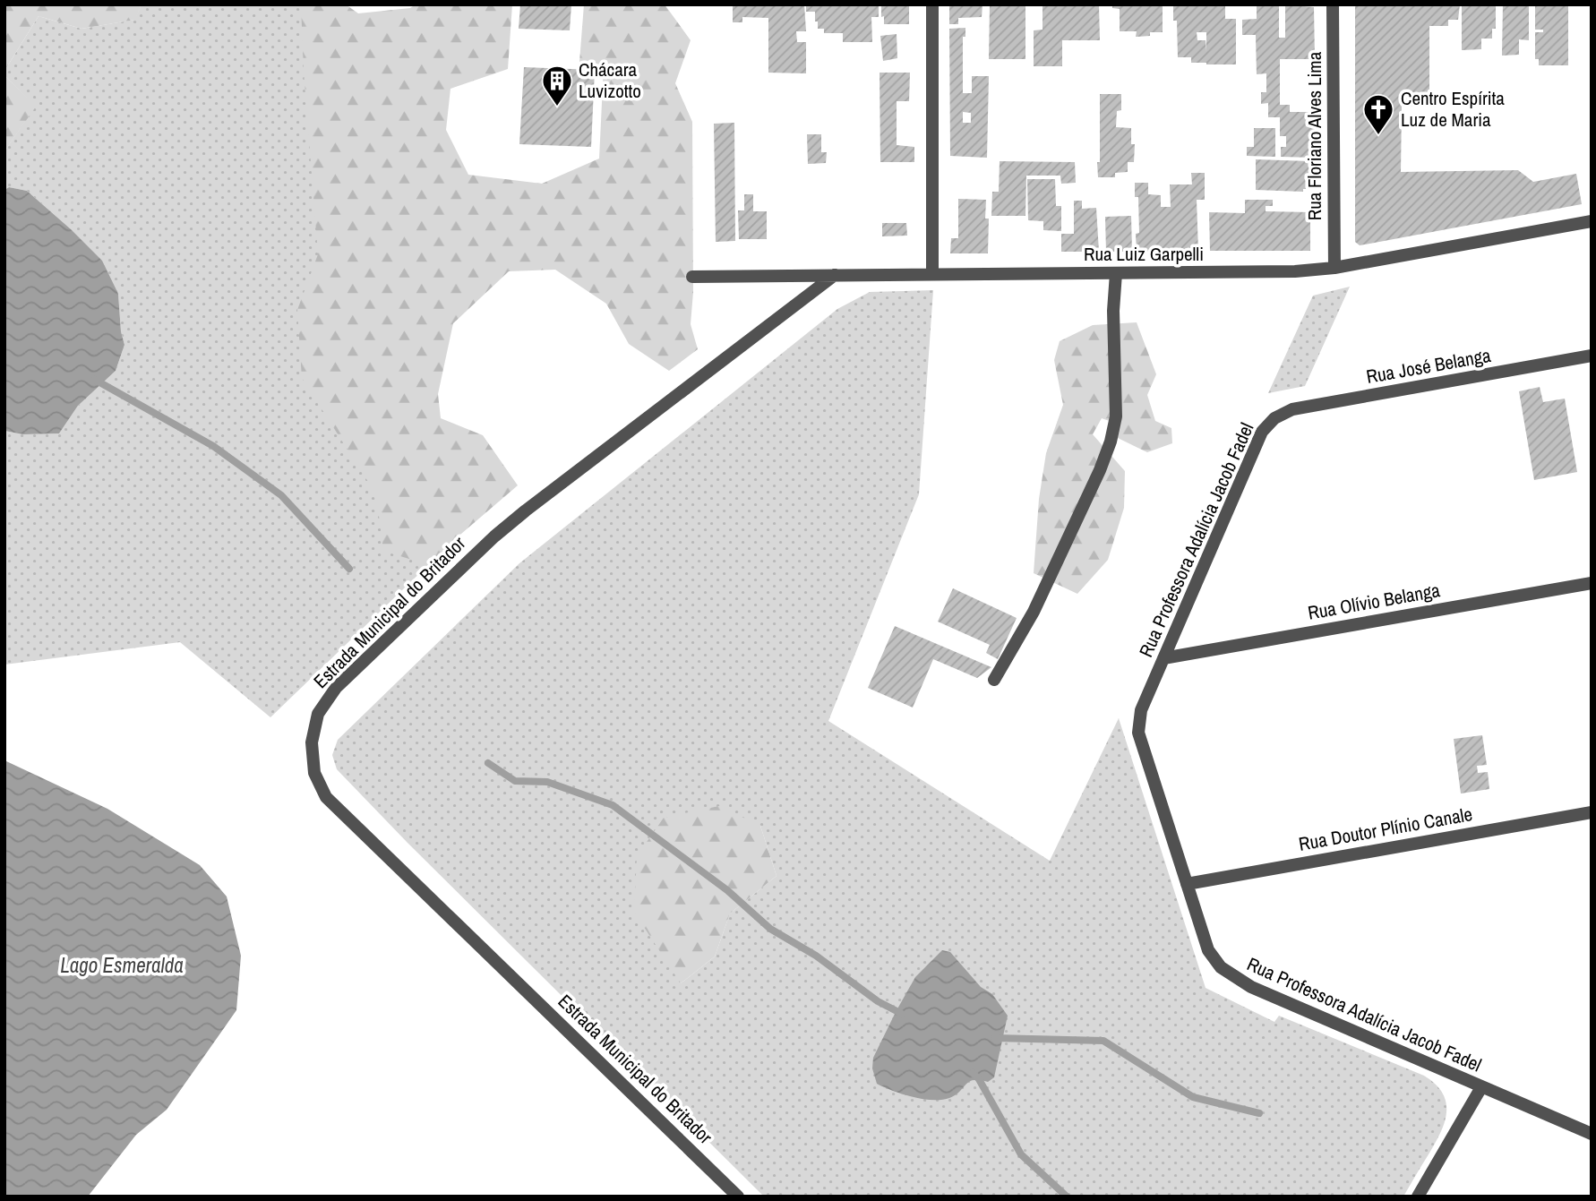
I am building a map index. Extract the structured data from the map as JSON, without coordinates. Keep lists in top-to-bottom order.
{
  "streets": {
    "street": [
      "Rua Floriano Alves Lima",
      "Rua Luiz Garpelli",
      "Rua José Belanga",
      "Rua Professora Adalícia Jacob Fadel",
      "Rua Olívio Belanga",
      "Estrada Municipal do Britador",
      "Rua Doutor Plínio Canale"
    ]
  },
  "crossings": [
    ["Rua Floriano Alves Lima", "Rua Luiz Garpelli"],
    ["Rua Luiz Garpelli", "Estrada Municipal do Britador"],
    ["Rua José Belanga", "Rua Professora Adalícia Jacob Fadel"],
    ["Rua Professora Adalícia Jacob Fadel", "Rua Olívio Belanga"],
    ["Rua Professora Adalícia Jacob Fadel", "Rua Doutor Plínio Canale"]
  ],
  "water": ["Lago Esmeralda"],
  "places": {
    "building": ["Chácara Luvizotto"],
    "church": ["Centro Espírita Luz de Maria"]
  }
}
